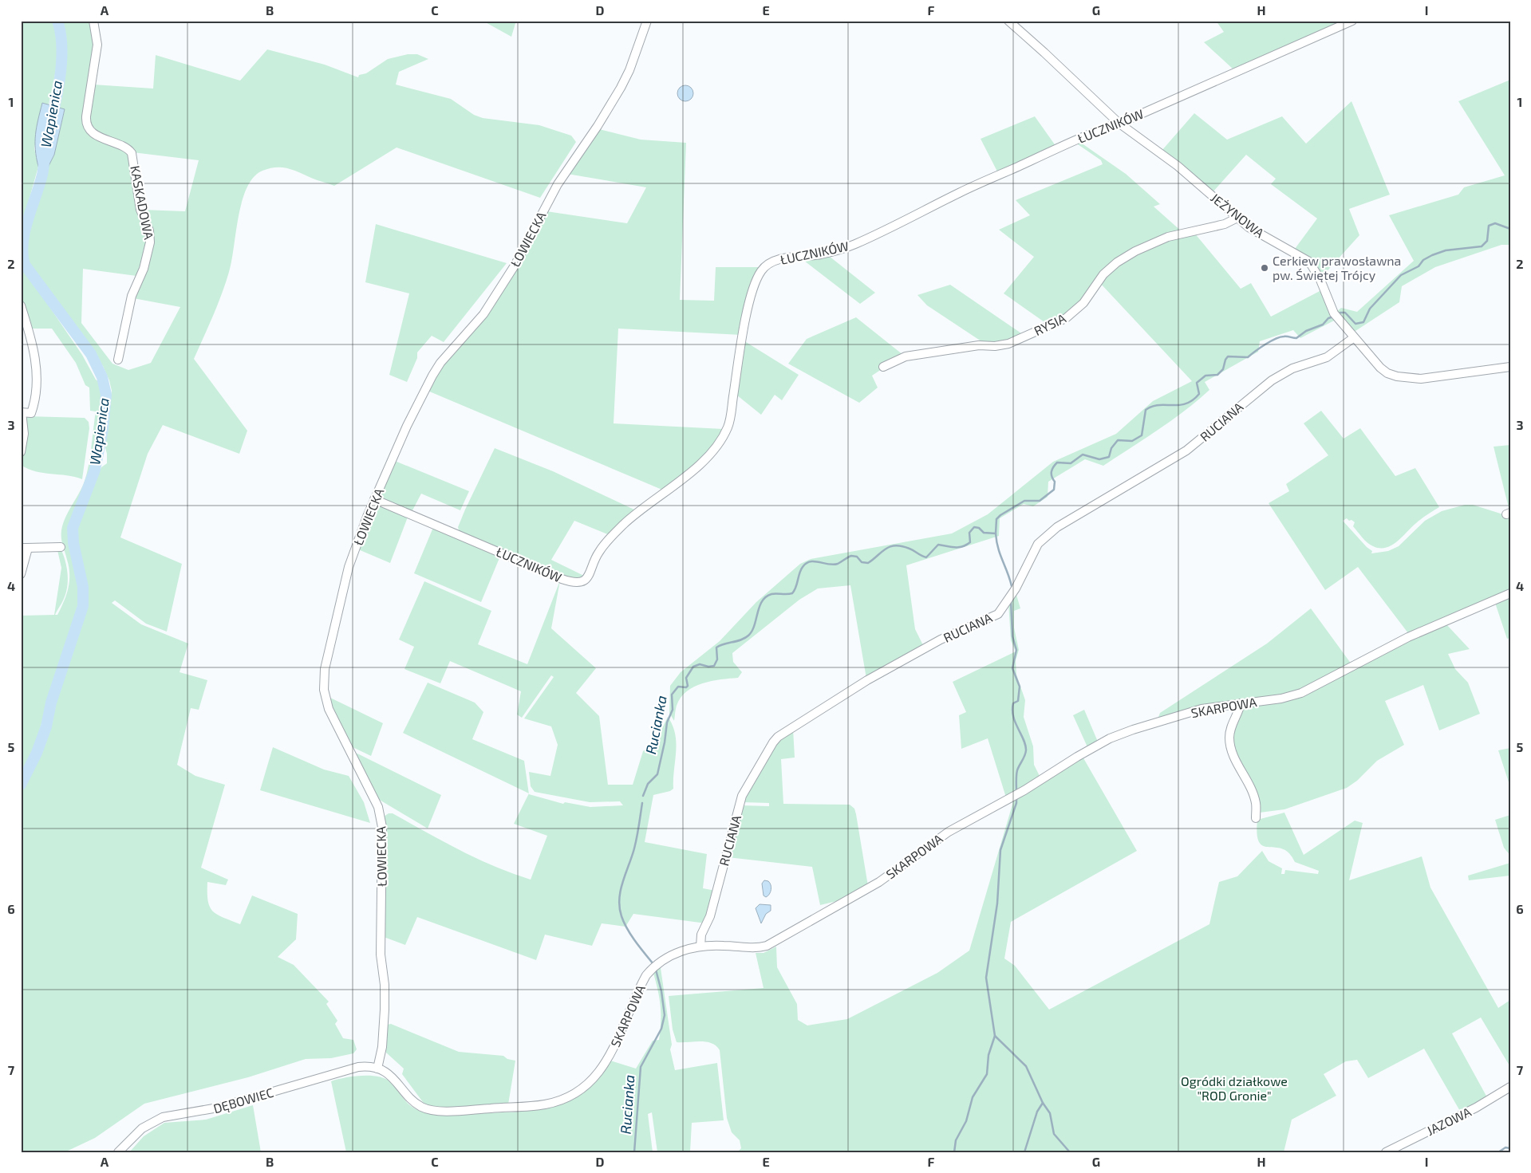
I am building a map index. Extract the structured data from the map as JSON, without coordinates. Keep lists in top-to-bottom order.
{
  "streets": {
    "street": [
      "ŁUCZNIKÓW",
      "KASKADOWA",
      "JEŻYNOWA",
      "ŁOWIECKA",
      "RYSIA",
      "RUCIANA",
      "SKARPOWA",
      "DĘBOWIEC",
      "JAZOWA"
    ]
  },
  "crossings": [
    ["ŁUCZNIKÓW", "JEŻYNOWA"],
    ["ŁUCZNIKÓW", "ŁOWIECKA"],
    ["JEŻYNOWA", "RYSIA"],
    ["JEŻYNOWA", "RUCIANA"],
    ["ŁOWIECKA", "SKARPOWA"],
    ["ŁOWIECKA", "DĘBOWIEC"],
    ["RUCIANA", "SKARPOWA"],
    ["SKARPOWA", "DĘBOWIEC"]
  ],
  "water": ["Wapienica", "Rucianka"],
  "parks": ["Ogródki działkowe \"ROD Gronie\""],
  "places": ["Cerkiew prawosławna pw. Świętej Trójcy"],
  "grid": {
    "columns": [
      "A",
      "B",
      "C",
      "D",
      "E",
      "F",
      "G",
      "H",
      "I"
    ],
    "rows": [
      "1",
      "2",
      "3",
      "4",
      "5",
      "6",
      "7"
    ]
  }
}
